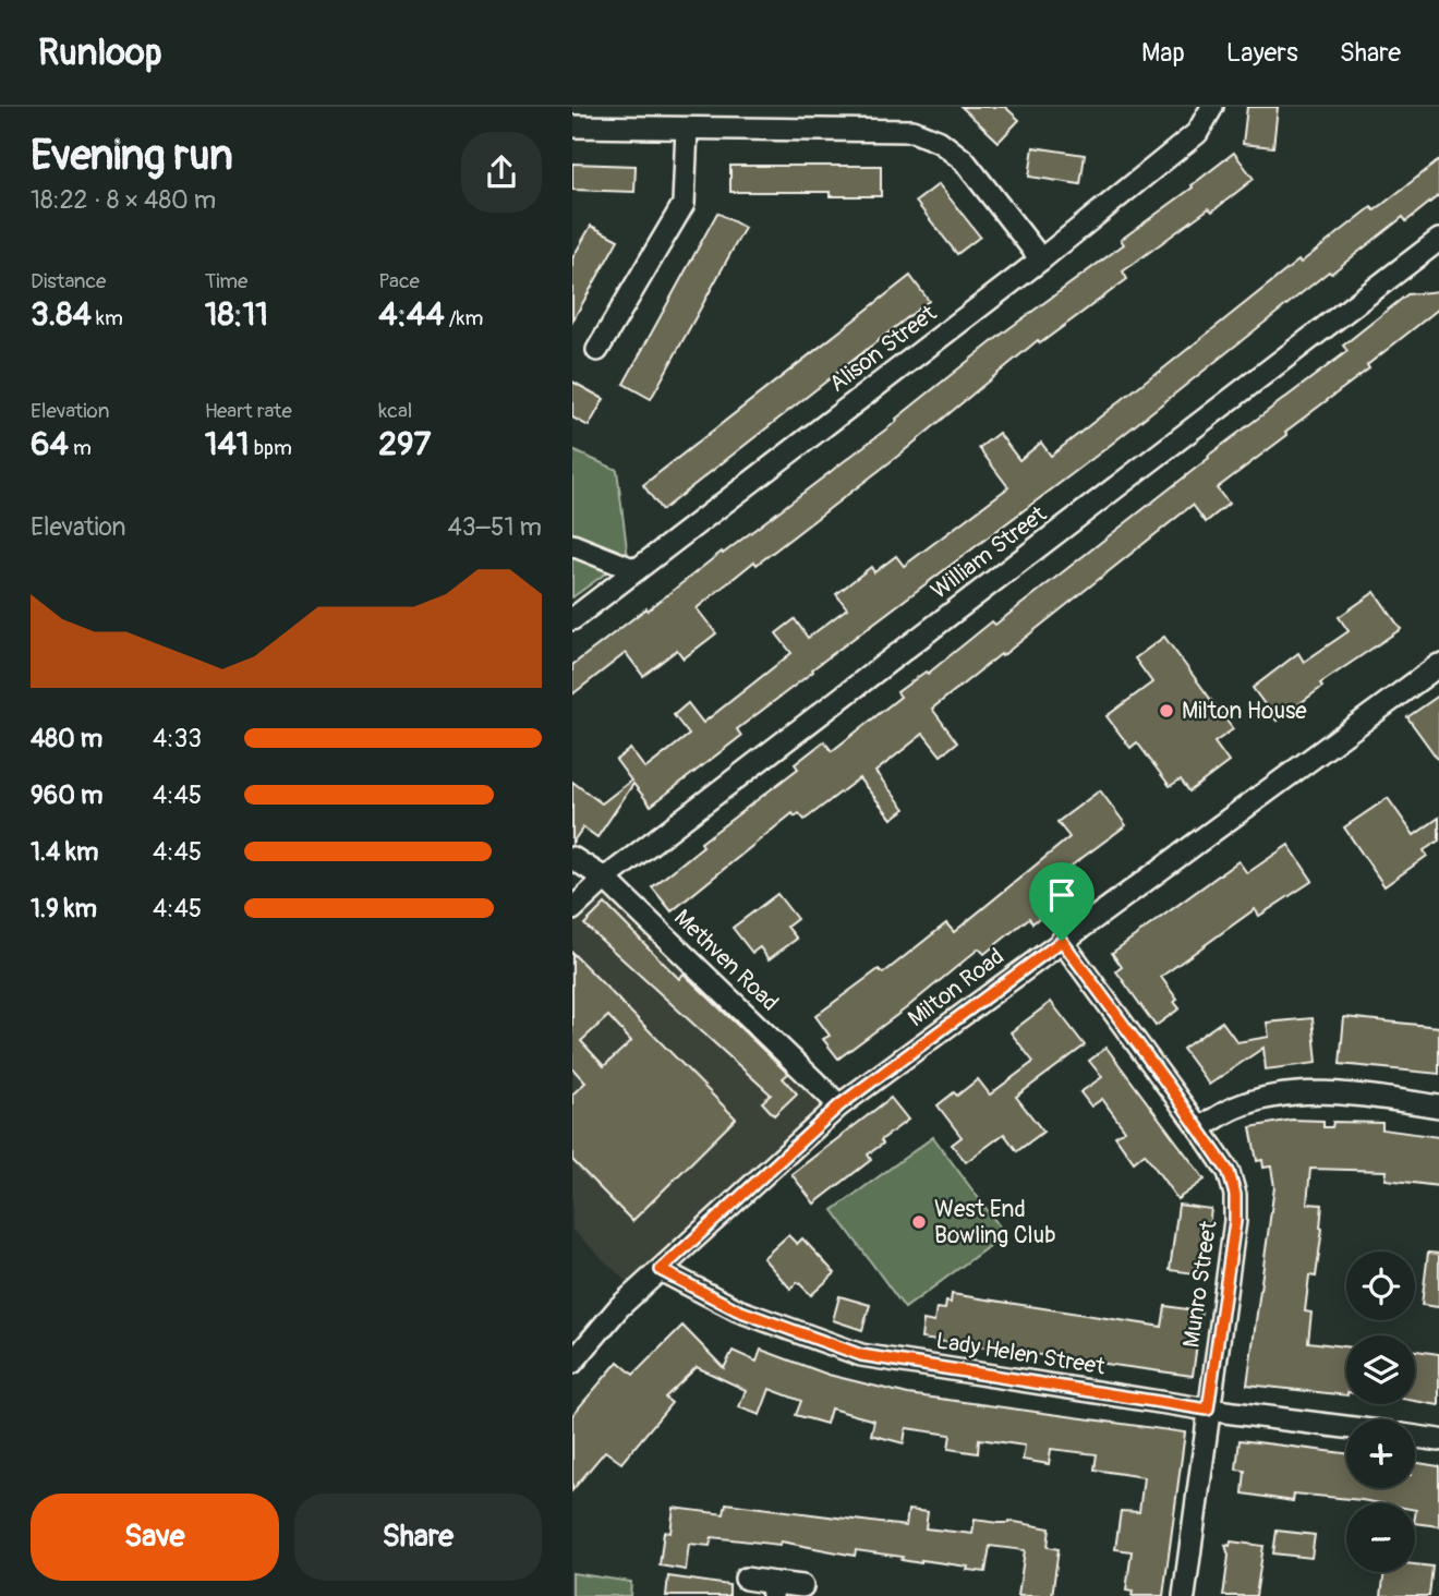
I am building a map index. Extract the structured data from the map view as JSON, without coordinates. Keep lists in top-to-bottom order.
{
  "streets": {
    "street": [
      "Alison Street",
      "William Street",
      "Methven Road",
      "Milton Road",
      "Munro Street",
      "Lady Helen Street"
    ]
  },
  "crossings": [
    ["William Street", "Methven Road"],
    ["Methven Road", "Milton Road"],
    ["Milton Road", "Munro Street"],
    ["Milton Road", "Lady Helen Street"],
    ["Munro Street", "Lady Helen Street"]
  ],
  "places": ["Milton House", "West End Bowling Club"],
  "page": {
    "header": "Runloop",
    "nav": ["Map", "Layers", "Share"],
    "heading": ["Evening run", "18:22 · 8 × 480 m"],
    "stats": [
      ["Distance", "3.84 km"],
      ["Time", "18:11"],
      ["Pace", "4:44 /km"],
      ["Elevation", "64 m"],
      ["Heart rate", "141 bpm"],
      ["kcal", "297"]
    ],
    "chart": ["Elevation", "43–51 m"],
    "list": [
      {
        "name": "480 m",
        "note": "4:33"
      },
      {
        "name": "960 m",
        "note": "4:45"
      },
      {
        "name": "1.4 km",
        "note": "4:45"
      },
      {
        "name": "1.9 km",
        "note": "4:45"
      }
    ],
    "map_buttons": ["+", "−"],
    "buttons": ["Save", "Share"]
  }
}
